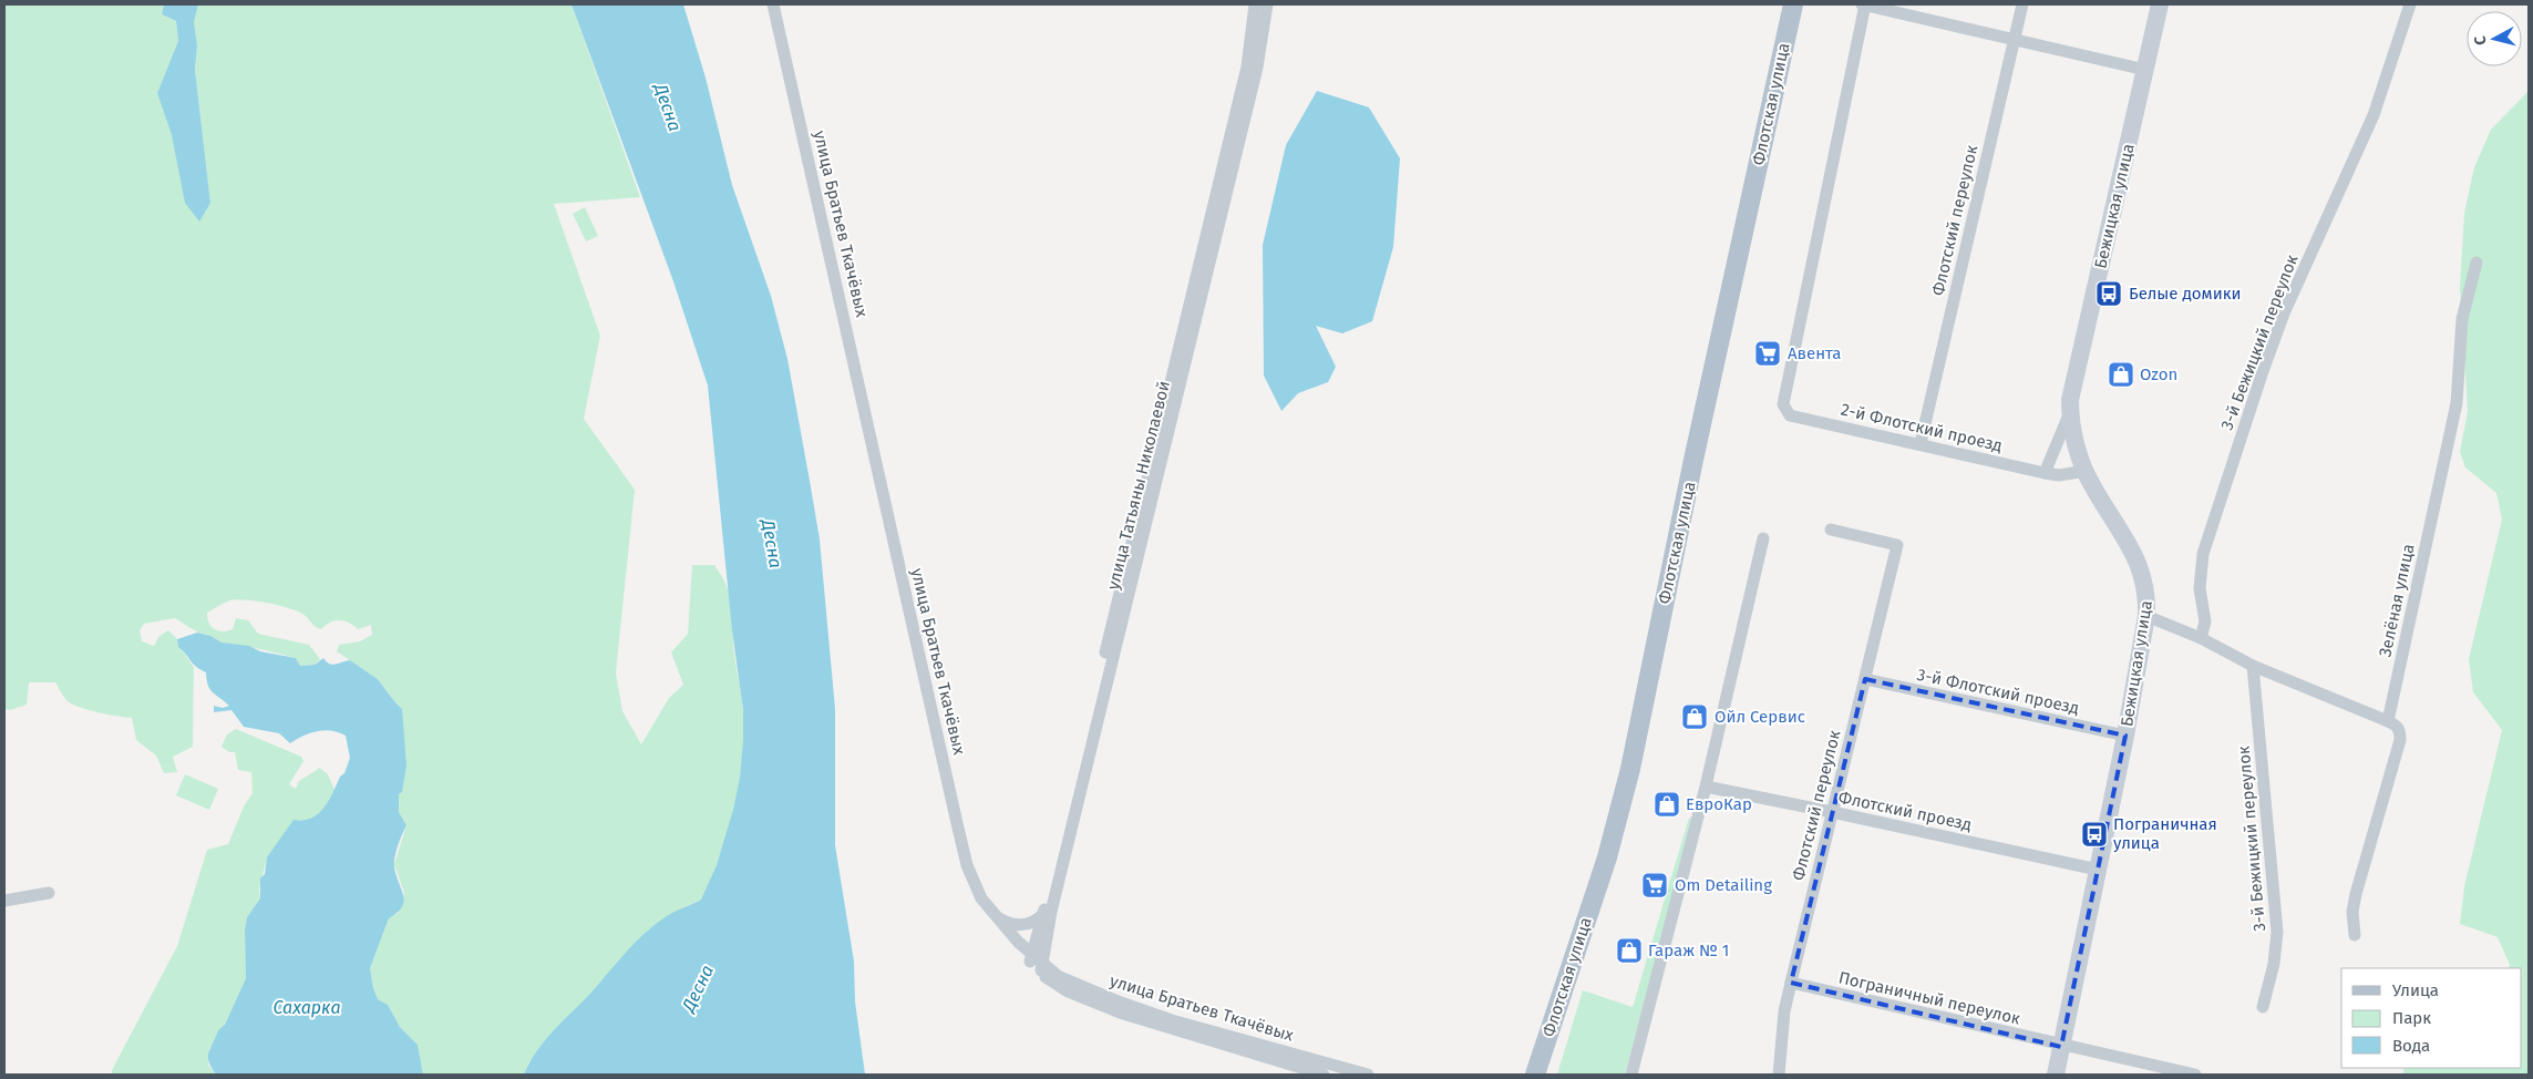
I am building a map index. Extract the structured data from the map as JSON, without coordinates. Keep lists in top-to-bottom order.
{
  "streets": {
    "main road": ["Флотская улица"],
    "street": [
      "Бежицкая улица",
      "Флотский переулок",
      "улица Братьев Ткачёвых",
      "3-й Бежицкий переулок",
      "2-й Флотский проезд",
      "улица Татьяны Николаевой",
      "Зелёная улица",
      "3-й Флотский проезд",
      "Флотский проезд",
      "Пограничный переулок"
    ]
  },
  "crossings": [
    ["Бежицкая улица", "2-й Флотский проезд"],
    ["Бежицкая улица", "3-й Флотский проезд"],
    ["Бежицкая улица", "Флотский проезд"],
    ["Бежицкая улица", "Пограничный переулок"],
    ["Флотский переулок", "2-й Флотский проезд"],
    ["Флотский переулок", "3-й Флотский проезд"],
    ["Флотский переулок", "Флотский проезд"],
    ["Флотский переулок", "Пограничный переулок"],
    ["улица Братьев Ткачёвых", "улица Татьяны Николаевой"]
  ],
  "water": ["Десна", "Сахарка"],
  "places": {
    "bus stop": ["Белые домики", "Пограничная улица"],
    "supermarket": ["Авента", "Om Detailing"],
    "shop": [
      "Ozon",
      "Ойл Сервис",
      "ЕвроКар",
      "Гараж № 1"
    ]
  },
  "legend": ["Улица", "Парк", "Вода"],
  "north": "left"
}
